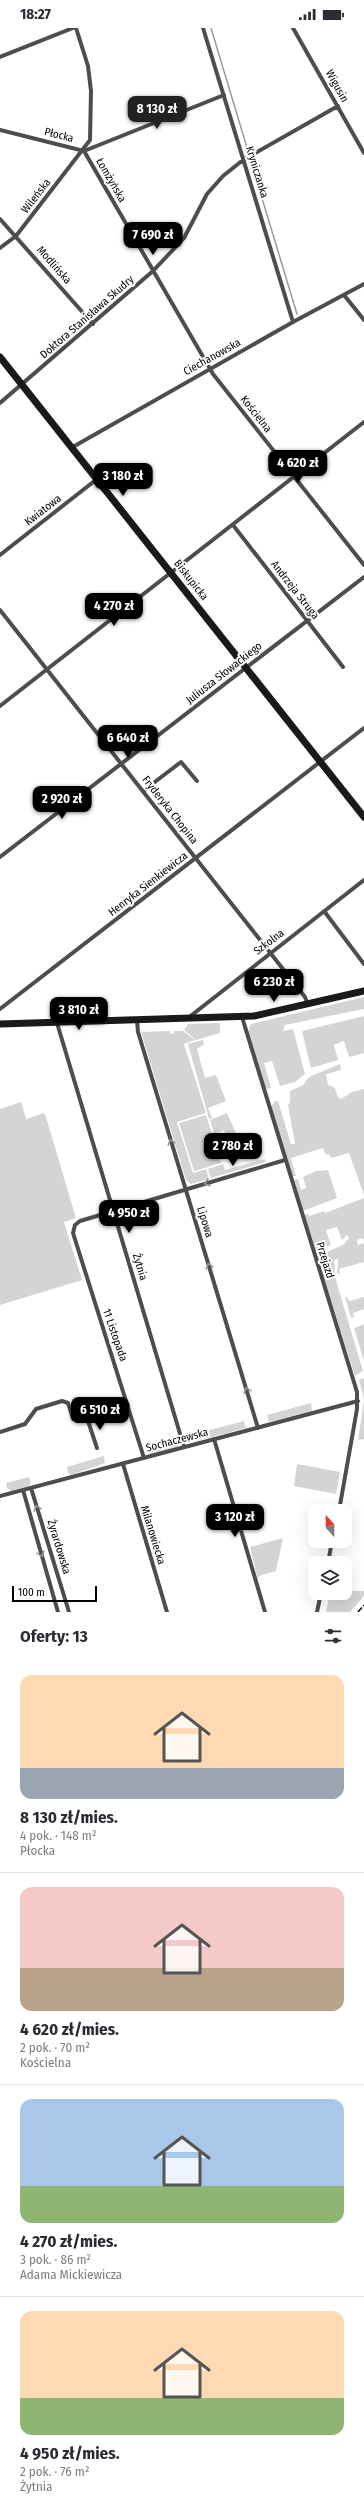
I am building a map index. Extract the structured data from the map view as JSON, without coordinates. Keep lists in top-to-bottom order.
{
  "streets": {
    "main road": ["Biskupicka"],
    "street": [
      "Wigusin",
      "Płocka",
      "Kryniczanka",
      "Łomżyńska",
      "Wileńska",
      "Modlińska",
      "Doktora Stanisława Skudry",
      "Ciechanowska",
      "Kościelna",
      "Kwiatowa",
      "Andrzeja Struga",
      "Juliusza Słowackiego",
      "Fryderyka Chopina",
      "Henryka Sienkiewicza",
      "Szkolna",
      "Lipowa",
      "Przejazd",
      "Żytnia",
      "11 Listopada",
      "Sochaczewska",
      "Milanowiecka",
      "Żyrardowska"
    ]
  },
  "crossings": [
    ["Wigusin", "Doktora Stanisława Skudry"],
    ["Płocka", "Kryniczanka"],
    ["Płocka", "Łomżyńska"],
    ["Płocka", "Wileńska"],
    ["Kryniczanka", "Doktora Stanisława Skudry"],
    ["Kryniczanka", "Ciechanowska"],
    ["Łomżyńska", "Wileńska"],
    ["Łomżyńska", "Doktora Stanisława Skudry"],
    ["Łomżyńska", "Ciechanowska"],
    ["Łomżyńska", "Kościelna"],
    ["Wileńska", "Modlińska"],
    ["Modlińska", "Doktora Stanisława Skudry"],
    ["Doktora Stanisława Skudry", "Biskupicka"],
    ["Ciechanowska", "Kościelna"],
    ["Ciechanowska", "Biskupicka"],
    ["Kwiatowa", "Biskupicka"],
    ["Biskupicka", "Juliusza Słowackiego"],
    ["Biskupicka", "Henryka Sienkiewicza"],
    ["Andrzeja Struga", "Juliusza Słowackiego"],
    ["Juliusza Słowackiego", "Fryderyka Chopina"],
    ["Fryderyka Chopina", "Henryka Sienkiewicza"],
    ["Fryderyka Chopina", "Szkolna"],
    ["Lipowa", "Sochaczewska"],
    ["Przejazd", "Sochaczewska"],
    ["Żytnia", "11 Listopada"],
    ["Żytnia", "Sochaczewska"],
    ["11 Listopada", "Sochaczewska"],
    ["Sochaczewska", "Milanowiecka"],
    ["Sochaczewska", "Żyrardowska"]
  ],
  "one_way": ["Lipowa"],
  "scale_bar": "100 m",
  "north": "top",
  "page": {
    "status": "18:27",
    "price": [
      "8 130 zł",
      "7 690 zł",
      "4 620 zł",
      "3 180 zł",
      "4 270 zł",
      "6 640 zł",
      "2 920 zł",
      "6 230 zł",
      "3 810 zł",
      "2 780 zł",
      "4 950 zł",
      "6 510 zł",
      "3 120 zł"
    ],
    "scale": "100 m",
    "heading": "Oferty: 13",
    "list": [
      {
        "name": "8 130 zł/mies.",
        "note": "4 pok. · 148 m² · Płocka"
      },
      {
        "name": "4 620 zł/mies.",
        "note": "2 pok. · 70 m² · Kościelna"
      },
      {
        "name": "4 270 zł/mies.",
        "note": "3 pok. · 86 m² · Adama Mickiewicza"
      },
      {
        "name": "4 950 zł/mies.",
        "note": "2 pok. · 76 m² · Żytnia"
      }
    ]
  }
}
